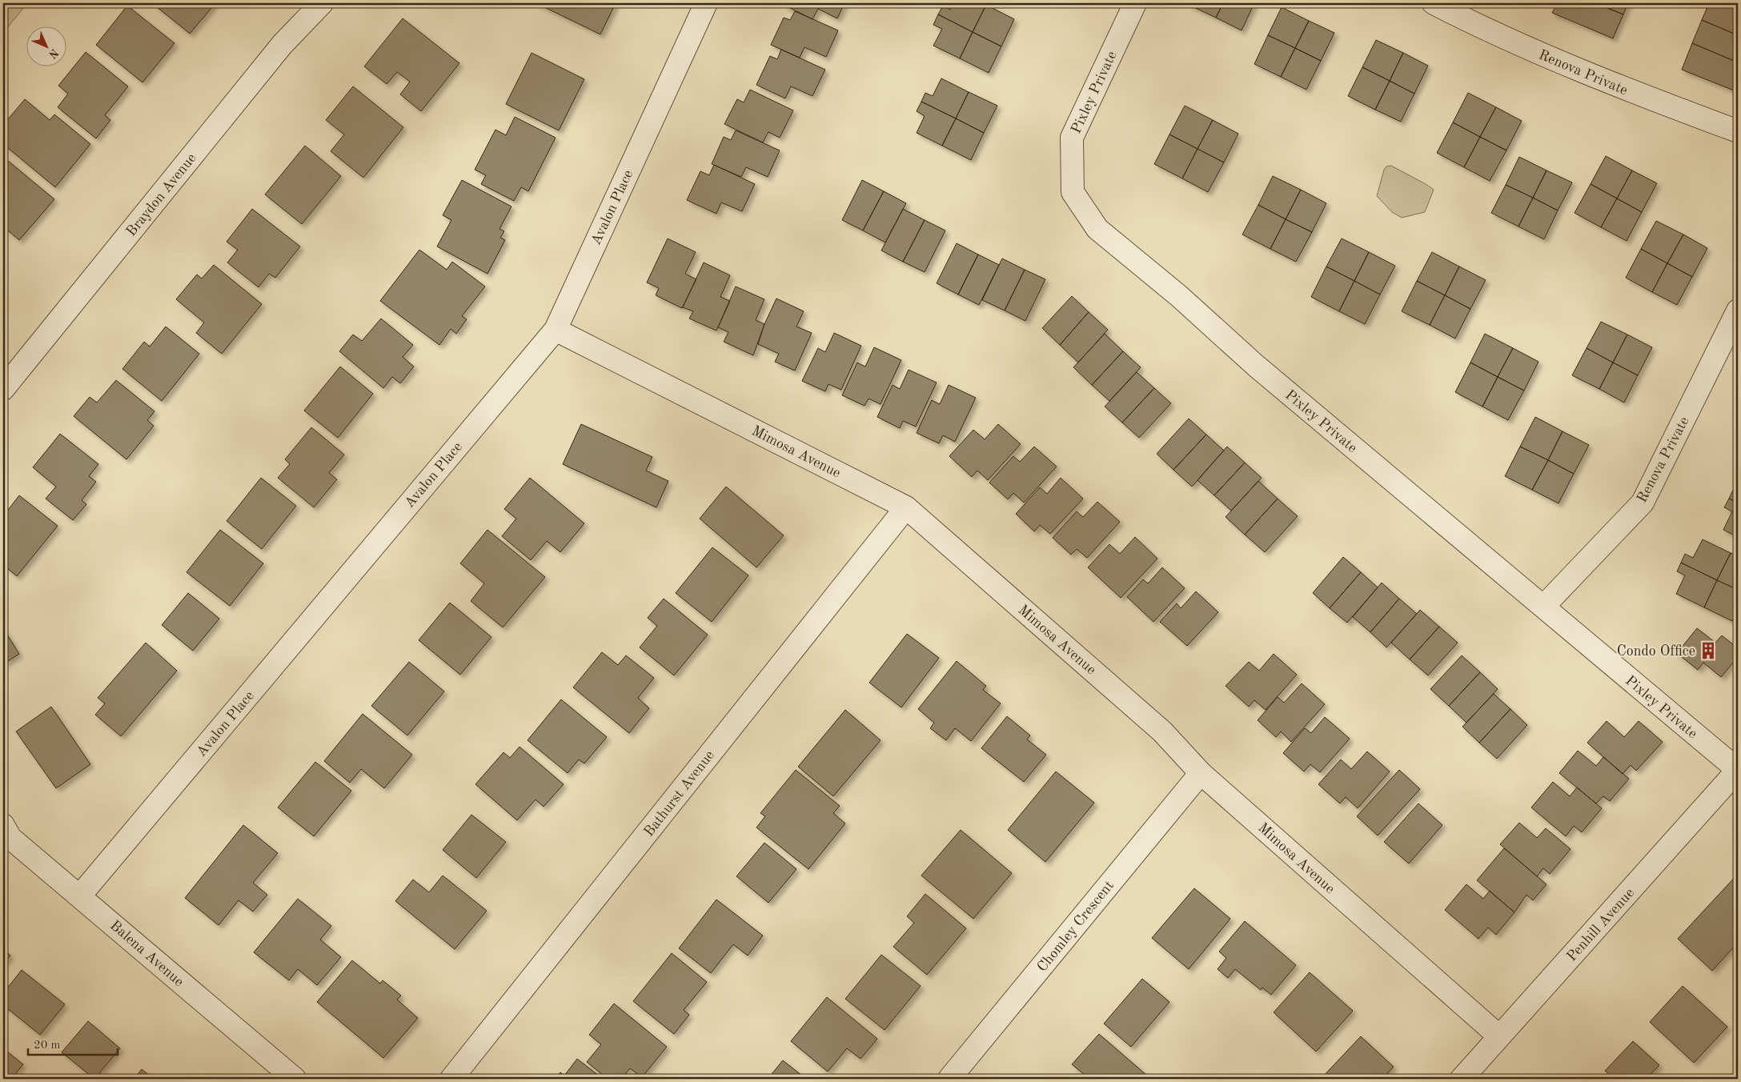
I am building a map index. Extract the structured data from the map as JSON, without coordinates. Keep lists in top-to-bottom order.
{
  "streets": {
    "street": [
      "Renova Private",
      "Pixley Private",
      "Braydon Avenue",
      "Avalon Place",
      "Mimosa Avenue",
      "Bathurst Avenue",
      "Penhill Avenue",
      "Chomley Crescent",
      "Balena Avenue"
    ]
  },
  "crossings": [
    ["Renova Private", "Pixley Private"],
    ["Pixley Private", "Penhill Avenue"],
    ["Avalon Place", "Mimosa Avenue"],
    ["Avalon Place", "Balena Avenue"],
    ["Mimosa Avenue", "Bathurst Avenue"],
    ["Mimosa Avenue", "Penhill Avenue"],
    ["Mimosa Avenue", "Chomley Crescent"]
  ],
  "places": {
    "building": ["Condo Office"]
  },
  "scale_bar": "20 m",
  "north": "bottom right"
}
